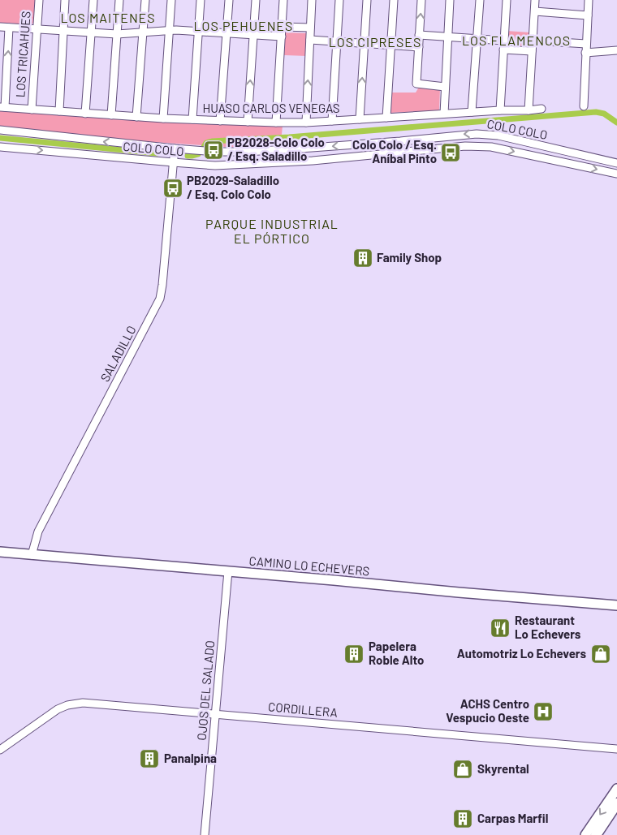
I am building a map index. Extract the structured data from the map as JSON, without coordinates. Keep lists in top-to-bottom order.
{
  "streets": {
    "main road": ["CAMINO LO ECHEVERS"],
    "street": [
      "LOS TRICAHUES",
      "HUASO CARLOS VENEGAS",
      "COLO COLO",
      "SALADILLO",
      "OJOS DEL SALADO",
      "CORDILLERA"
    ]
  },
  "crossings": [
    ["LOS TRICAHUES", "HUASO CARLOS VENEGAS"],
    ["COLO COLO", "SALADILLO"],
    ["SALADILLO", "CAMINO LO ECHEVERS"],
    ["CAMINO LO ECHEVERS", "OJOS DEL SALADO"],
    ["OJOS DEL SALADO", "CORDILLERA"]
  ],
  "districts": [
    "LOS MAITENES",
    "LOS PEHUENES",
    "LOS FLAMENCOS",
    "LOS CIPRESES",
    "PARQUE INDUSTRIAL EL PÓRTICO"
  ],
  "places": {
    "bus stop": ["PB2028-Colo Colo / Esq. Saladillo", "Colo Colo / Esq. Aníbal Pinto", "PB2029-Saladillo / Esq. Colo Colo"],
    "building": [
      "Family Shop",
      "Papelera Roble Alto",
      "Panalpina",
      "Carpas Marfil"
    ],
    "restaurant": ["Restaurant Lo Echevers"],
    "shop": ["Automotriz Lo Echevers", "Skyrental"],
    "hospital": ["ACHS Centro Vespucio Oeste"]
  }
}
